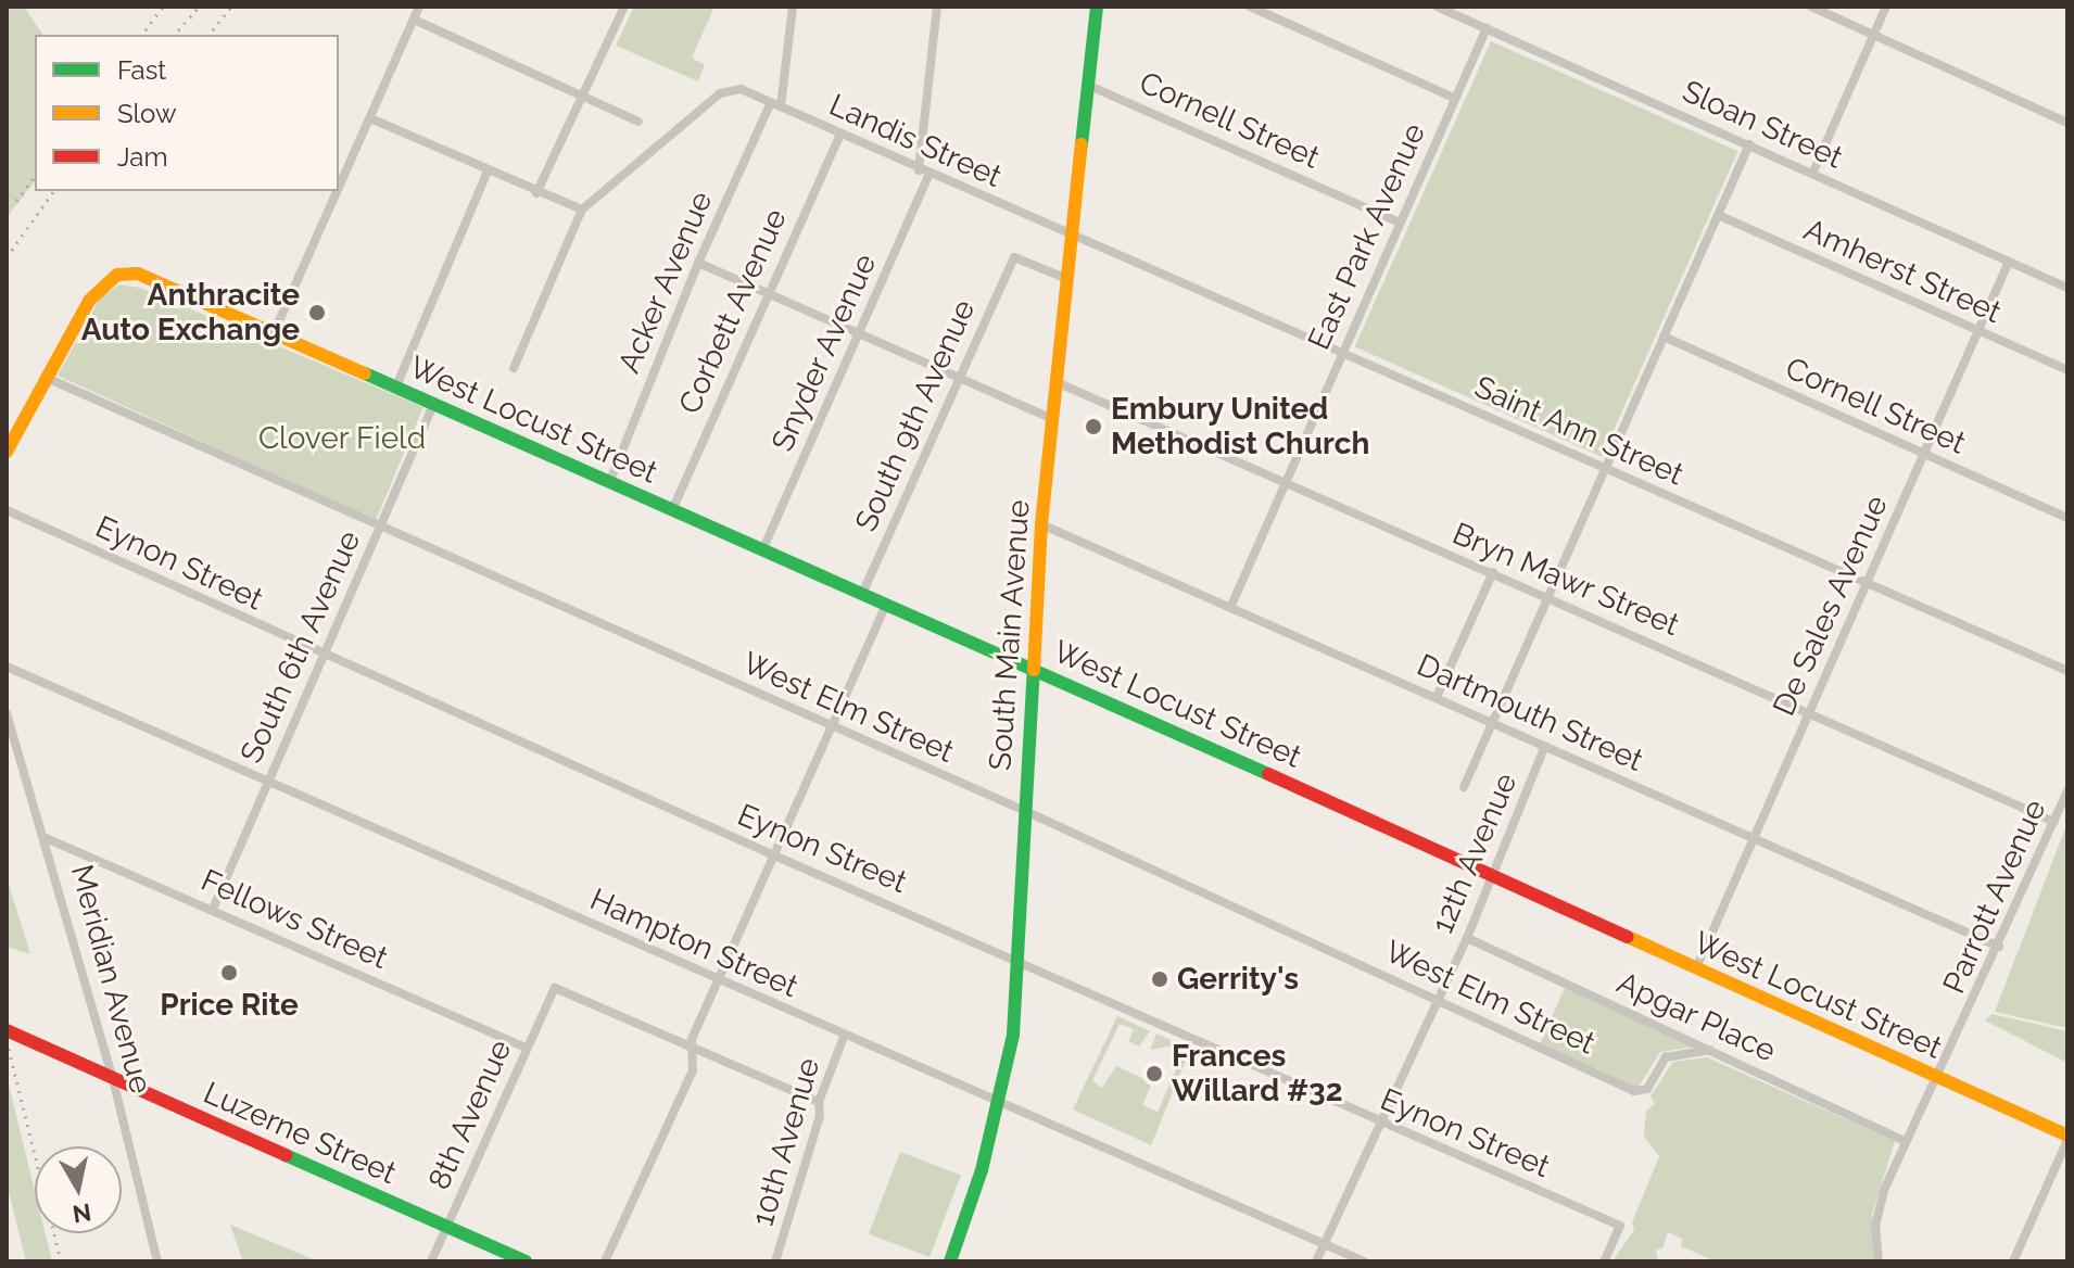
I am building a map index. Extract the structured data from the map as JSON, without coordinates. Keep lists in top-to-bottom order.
{
  "streets": {
    "street": [
      "Cornell Street",
      "Sloan Street",
      "Landis Street",
      "East Park Avenue",
      "Amherst Street",
      "Acker Avenue",
      "Corbett Avenue",
      "Snyder Avenue",
      "South 9th Avenue",
      "West Locust Street",
      "Saint Ann Street",
      "Eynon Street",
      "Bryn Mawr Street",
      "De Sales Avenue",
      "South Main Avenue",
      "South 6th Avenue",
      "West Elm Street",
      "Dartmouth Street",
      "12th Avenue",
      "Parrott Avenue",
      "Fellows Street",
      "Hampton Street",
      "Meridian Avenue",
      "Apgar Place",
      "8th Avenue",
      "Luzerne Street",
      "10th Avenue"
    ]
  },
  "crossings": [
    ["Cornell Street", "East Park Avenue"],
    ["Cornell Street", "De Sales Avenue"],
    ["Cornell Street", "South Main Avenue"],
    ["Sloan Street", "East Park Avenue"],
    ["Sloan Street", "De Sales Avenue"],
    ["Landis Street", "Acker Avenue"],
    ["Landis Street", "Corbett Avenue"],
    ["Landis Street", "Snyder Avenue"],
    ["Landis Street", "Saint Ann Street"],
    ["Landis Street", "South Main Avenue"],
    ["East Park Avenue", "Saint Ann Street"],
    ["East Park Avenue", "Bryn Mawr Street"],
    ["East Park Avenue", "Dartmouth Street"],
    ["Amherst Street", "De Sales Avenue"],
    ["Acker Avenue", "West Locust Street"],
    ["Corbett Avenue", "West Locust Street"],
    ["Snyder Avenue", "West Locust Street"],
    ["South 9th Avenue", "West Locust Street"],
    ["South 9th Avenue", "South Main Avenue"],
    ["West Locust Street", "De Sales Avenue"],
    ["West Locust Street", "South Main Avenue"],
    ["West Locust Street", "South 6th Avenue"],
    ["West Locust Street", "West Elm Street"],
    ["West Locust Street", "12th Avenue"],
    ["West Locust Street", "Parrott Avenue"],
    ["Saint Ann Street", "De Sales Avenue"],
    ["Saint Ann Street", "South Main Avenue"],
    ["Eynon Street", "South Main Avenue"],
    ["Eynon Street", "South 6th Avenue"],
    ["Eynon Street", "12th Avenue"],
    ["Bryn Mawr Street", "De Sales Avenue"],
    ["Bryn Mawr Street", "South Main Avenue"],
    ["Bryn Mawr Street", "Parrott Avenue"],
    ["De Sales Avenue", "Dartmouth Street"],
    ["South Main Avenue", "West Elm Street"],
    ["South Main Avenue", "Dartmouth Street"],
    ["South Main Avenue", "Hampton Street"],
    ["South 6th Avenue", "West Elm Street"],
    ["South 6th Avenue", "Fellows Street"],
    ["South 6th Avenue", "Hampton Street"],
    ["West Elm Street", "12th Avenue"],
    ["West Elm Street", "Apgar Place"],
    ["Dartmouth Street", "12th Avenue"],
    ["Dartmouth Street", "Parrott Avenue"],
    ["12th Avenue", "Hampton Street"],
    ["12th Avenue", "Apgar Place"],
    ["Parrott Avenue", "Apgar Place"],
    ["Fellows Street", "Meridian Avenue"],
    ["Fellows Street", "8th Avenue"],
    ["Hampton Street", "10th Avenue"],
    ["Meridian Avenue", "Luzerne Street"],
    ["8th Avenue", "Luzerne Street"]
  ],
  "parks": ["Clover Field"],
  "places": [
    "Anthracite Auto Exchange",
    "Embury United Methodist Church",
    "Price Rite",
    "Gerrity's",
    "Frances Willard #32"
  ],
  "legend": ["Fast", "Slow", "Jam"],
  "north": "bottom"
}
